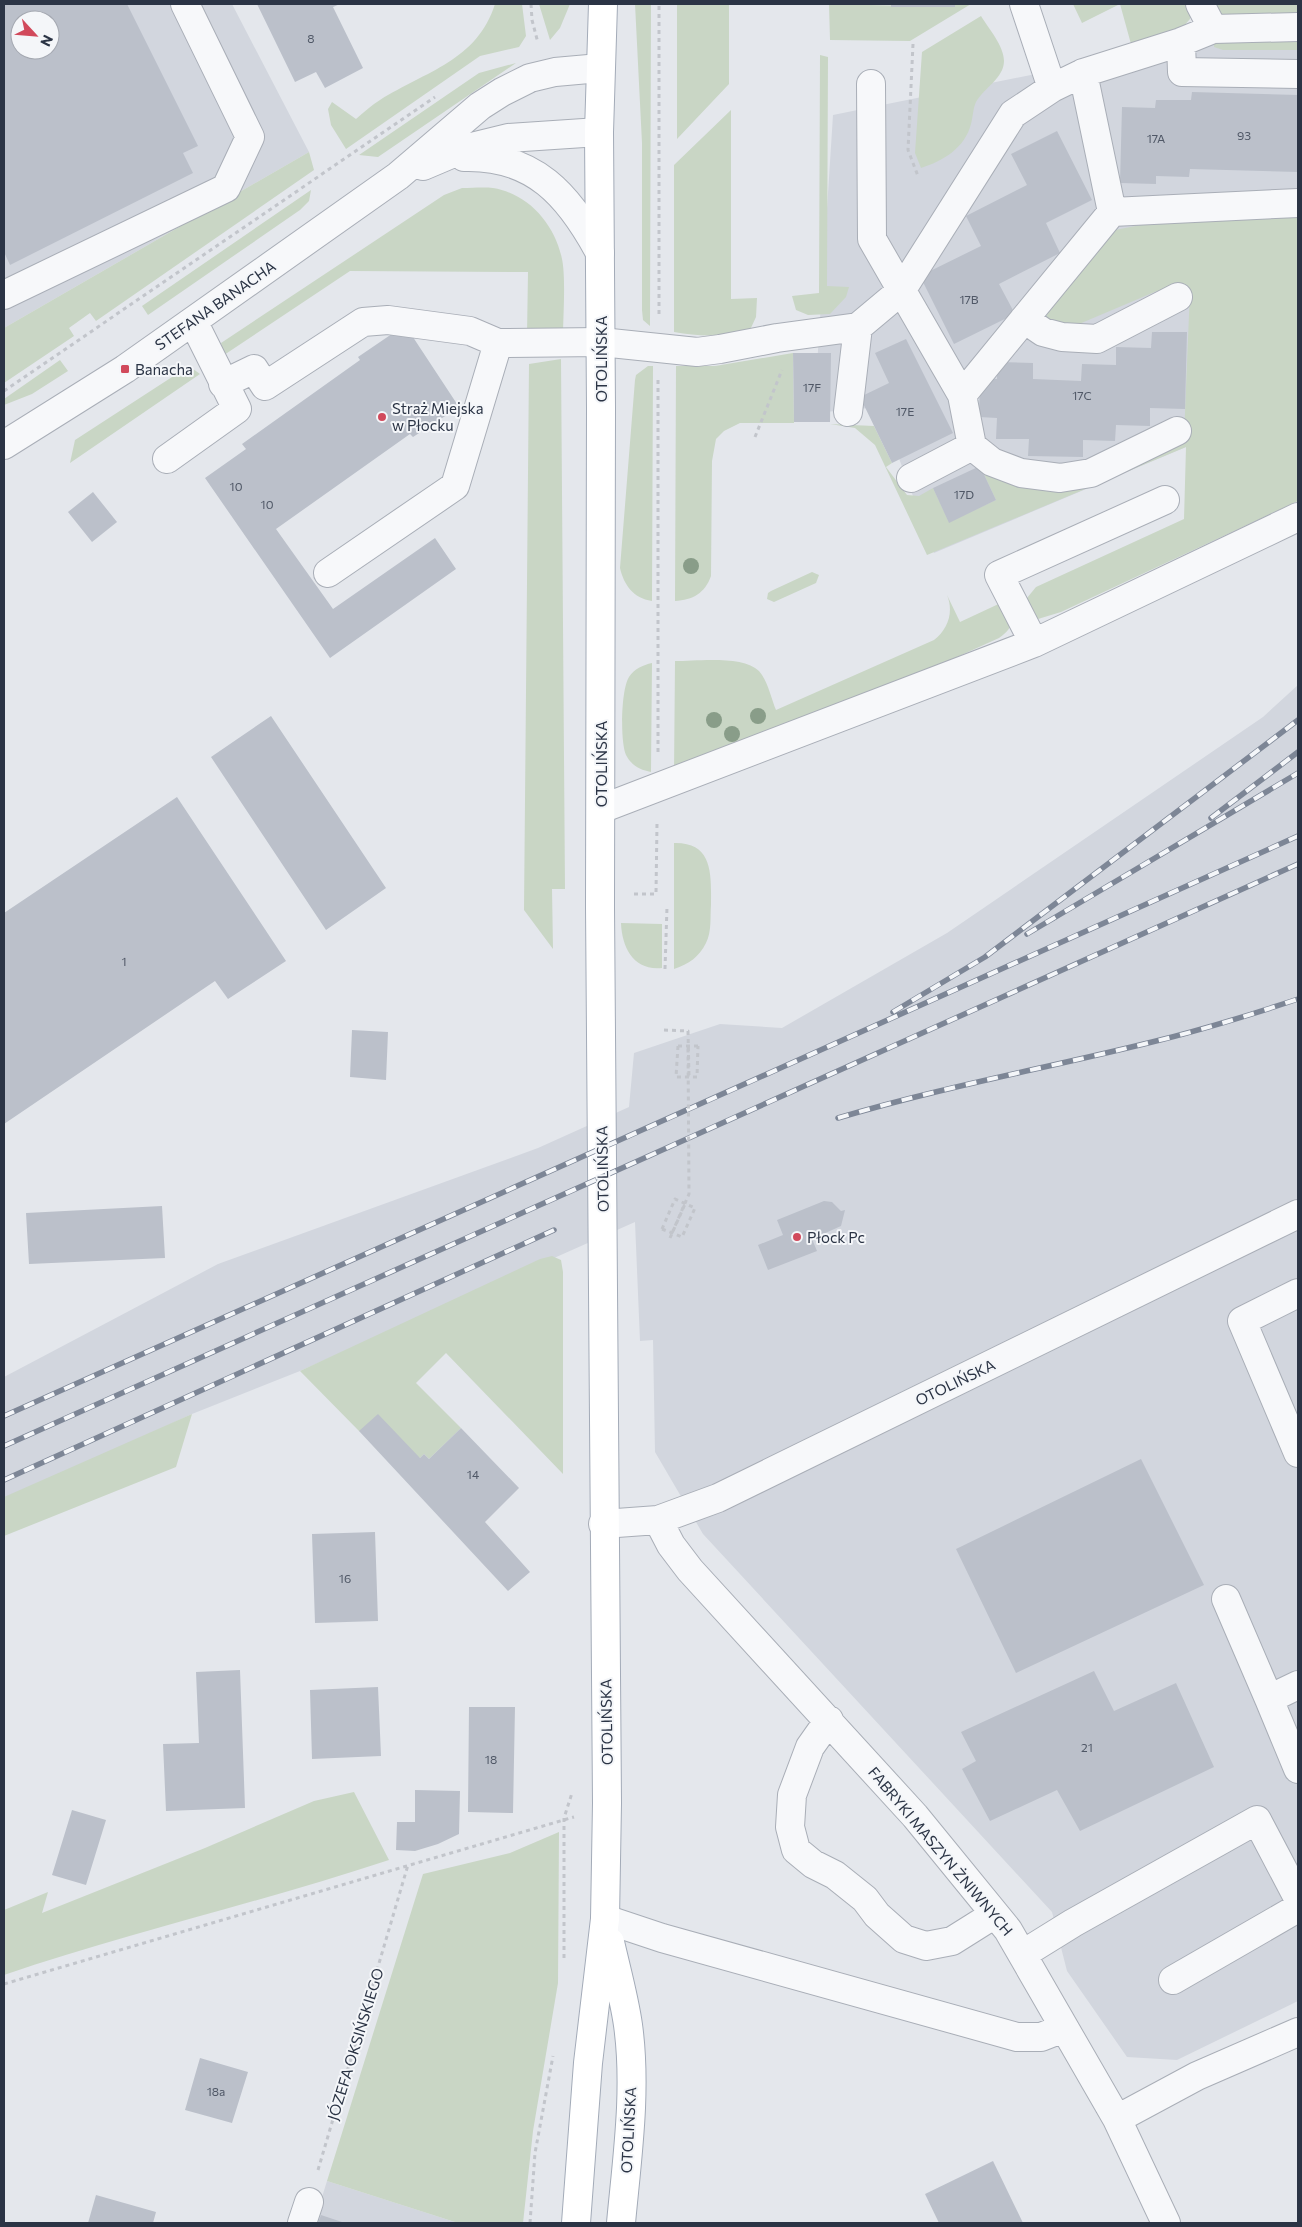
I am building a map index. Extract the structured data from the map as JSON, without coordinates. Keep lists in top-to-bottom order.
{
  "streets": {
    "main road": ["OTOLIŃSKA"],
    "street": ["STEFANA BANACHA", "FABRYKI MASZYN ŻNIWNYCH"],
    "path": ["JÓZEFA OKSIŃSKIEGO"]
  },
  "crossings": [
    ["STEFANA BANACHA", "OTOLIŃSKA"],
    ["OTOLIŃSKA", "FABRYKI MASZYN ŻNIWNYCH"]
  ],
  "places": {
    "transit": ["Banacha"],
    "other": ["Straż Miejska w Płocku", "Płock Pc"]
  },
  "house_numbers": [
    "8",
    "93",
    "17A",
    "17B",
    "17F",
    "17C",
    "17E",
    "10",
    "17D",
    "10",
    "1",
    "14",
    "16",
    "21",
    "18",
    "18a"
  ],
  "north": "bottom right"
}
